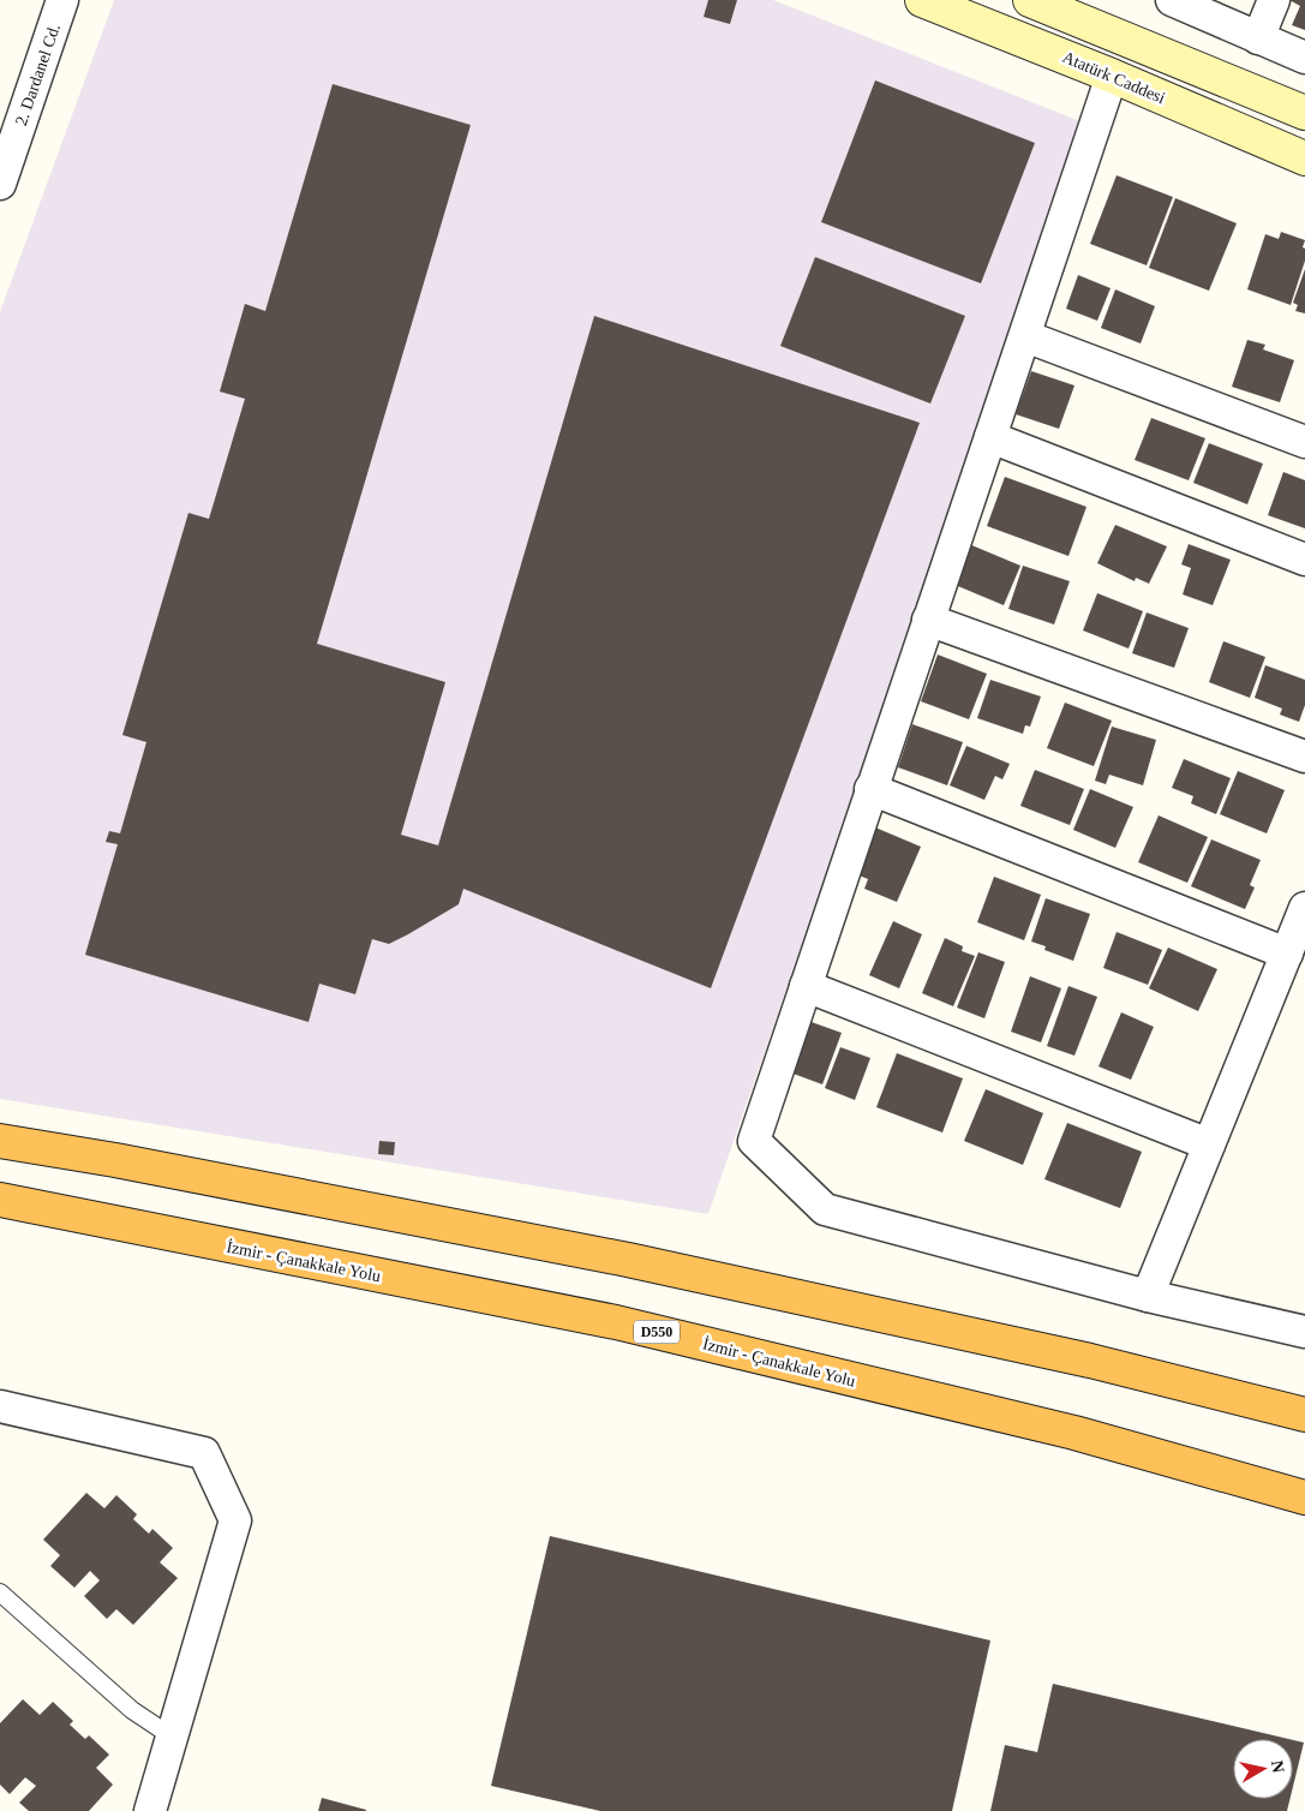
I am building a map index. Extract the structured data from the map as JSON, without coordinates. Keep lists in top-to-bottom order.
{
  "streets": {
    "highway": ["İzmir - Çanakkale Yolu", "D550"],
    "main road": ["Atatürk Caddesi"],
    "street": ["2. Dardanel Cd."]
  },
  "north": "right"
}
